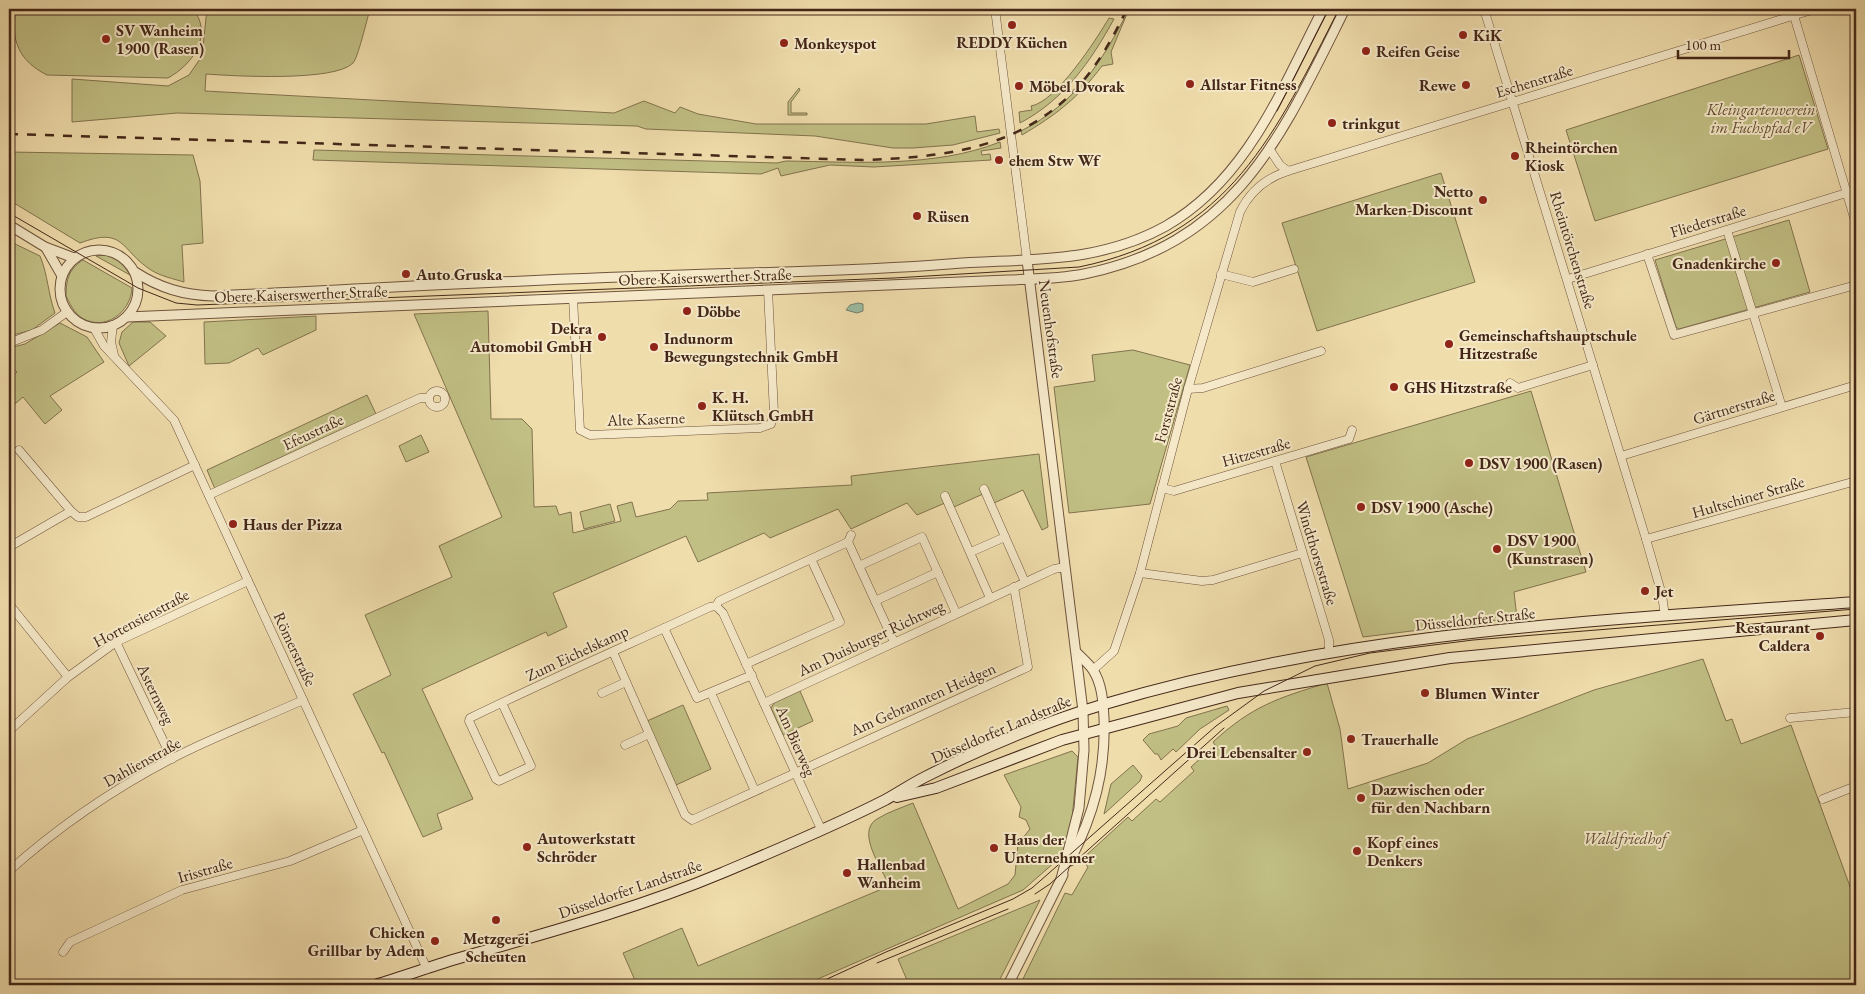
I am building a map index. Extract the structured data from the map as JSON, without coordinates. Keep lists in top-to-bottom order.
{
  "streets": {
    "main road": ["Düsseldorfer Straße", "Düsseldorfer Landstraße"],
    "street": [
      "Eschenstraße",
      "Fliederstraße",
      "Rheintörchenstraße",
      "Obere Kaiserswerther Straße",
      "Neuenhofstraße",
      "Gärtnerstraße",
      "Forststraße",
      "Alte Kaserne",
      "Efeustraße",
      "Hitzestraße",
      "Hultschiner Straße",
      "Windthorststraße",
      "Hortensienstraße",
      "Am Duisburger Richtweg",
      "Römerstraße",
      "Zum Eichelskamp",
      "Asternweg",
      "Am Gebrannten Heidgen",
      "Am Bierweg",
      "Dahlienstraße",
      "Irisstraße"
    ]
  },
  "crossings": [
    ["Eschenstraße", "Rheintörchenstraße"],
    ["Eschenstraße", "Forststraße"],
    ["Fliederstraße", "Rheintörchenstraße"],
    ["Rheintörchenstraße", "Gärtnerstraße"],
    ["Rheintörchenstraße", "Hultschiner Straße"],
    ["Rheintörchenstraße", "Düsseldorfer Straße"],
    ["Obere Kaiserswerther Straße", "Neuenhofstraße"],
    ["Obere Kaiserswerther Straße", "Alte Kaserne"],
    ["Obere Kaiserswerther Straße", "Römerstraße"],
    ["Neuenhofstraße", "Am Duisburger Richtweg"],
    ["Neuenhofstraße", "Düsseldorfer Landstraße"],
    ["Forststraße", "Hitzestraße"],
    ["Efeustraße", "Römerstraße"],
    ["Hitzestraße", "Windthorststraße"],
    ["Windthorststraße", "Düsseldorfer Straße"],
    ["Hortensienstraße", "Römerstraße"],
    ["Hortensienstraße", "Asternweg"],
    ["Düsseldorfer Straße", "Düsseldorfer Landstraße"],
    ["Am Duisburger Richtweg", "Zum Eichelskamp"],
    ["Am Duisburger Richtweg", "Am Gebrannten Heidgen"],
    ["Am Duisburger Richtweg", "Am Bierweg"],
    ["Römerstraße", "Düsseldorfer Landstraße"],
    ["Römerstraße", "Dahlienstraße"],
    ["Römerstraße", "Irisstraße"],
    ["Zum Eichelskamp", "Am Gebrannten Heidgen"],
    ["Zum Eichelskamp", "Am Bierweg"],
    ["Asternweg", "Dahlienstraße"],
    ["Am Gebrannten Heidgen", "Am Bierweg"],
    ["Düsseldorfer Landstraße", "Am Bierweg"]
  ],
  "parks": ["Kleingartenverein im Fuchspfad eV", "Waldfriedhof"],
  "places": [
    "REDDY Küchen",
    "KiK",
    "SV Wanheim 1900 (Rasen)",
    "Monkeyspot",
    "Reifen Geise",
    "Allstar Fitness",
    "Rewe",
    "Möbel Dvorak",
    "trinkgut",
    "Rheintörchen Kiosk",
    "ehem Stw Wf",
    "Netto Marken-Discount",
    "Rüsen",
    "Gnadenkirche",
    "Auto Gruska",
    "Döbbe",
    "Dekra Automobil GmbH",
    "Gemeinschaftshauptschule Hitzestraße",
    "Indunorm Bewegungstechnik GmbH",
    "GHS Hitzstraße",
    "K. H. Klütsch GmbH",
    "DSV 1900 (Rasen)",
    "DSV 1900 (Asche)",
    "Haus der Pizza",
    "DSV 1900 (Kunstrasen)",
    "Jet",
    "Restaurant Caldera",
    "Blumen Winter",
    "Trauerhalle",
    "Drei Lebensalter",
    "Dazwischen oder für den Nachbarn",
    "Autowerkstatt Schröder",
    "Haus der Unternehmer",
    "Kopf eines Denkers",
    "Hallenbad Wanheim",
    "Metzgerei Scheuten",
    "Chicken Grillbar by Adem"
  ],
  "scale_bar": "100 m"
}
